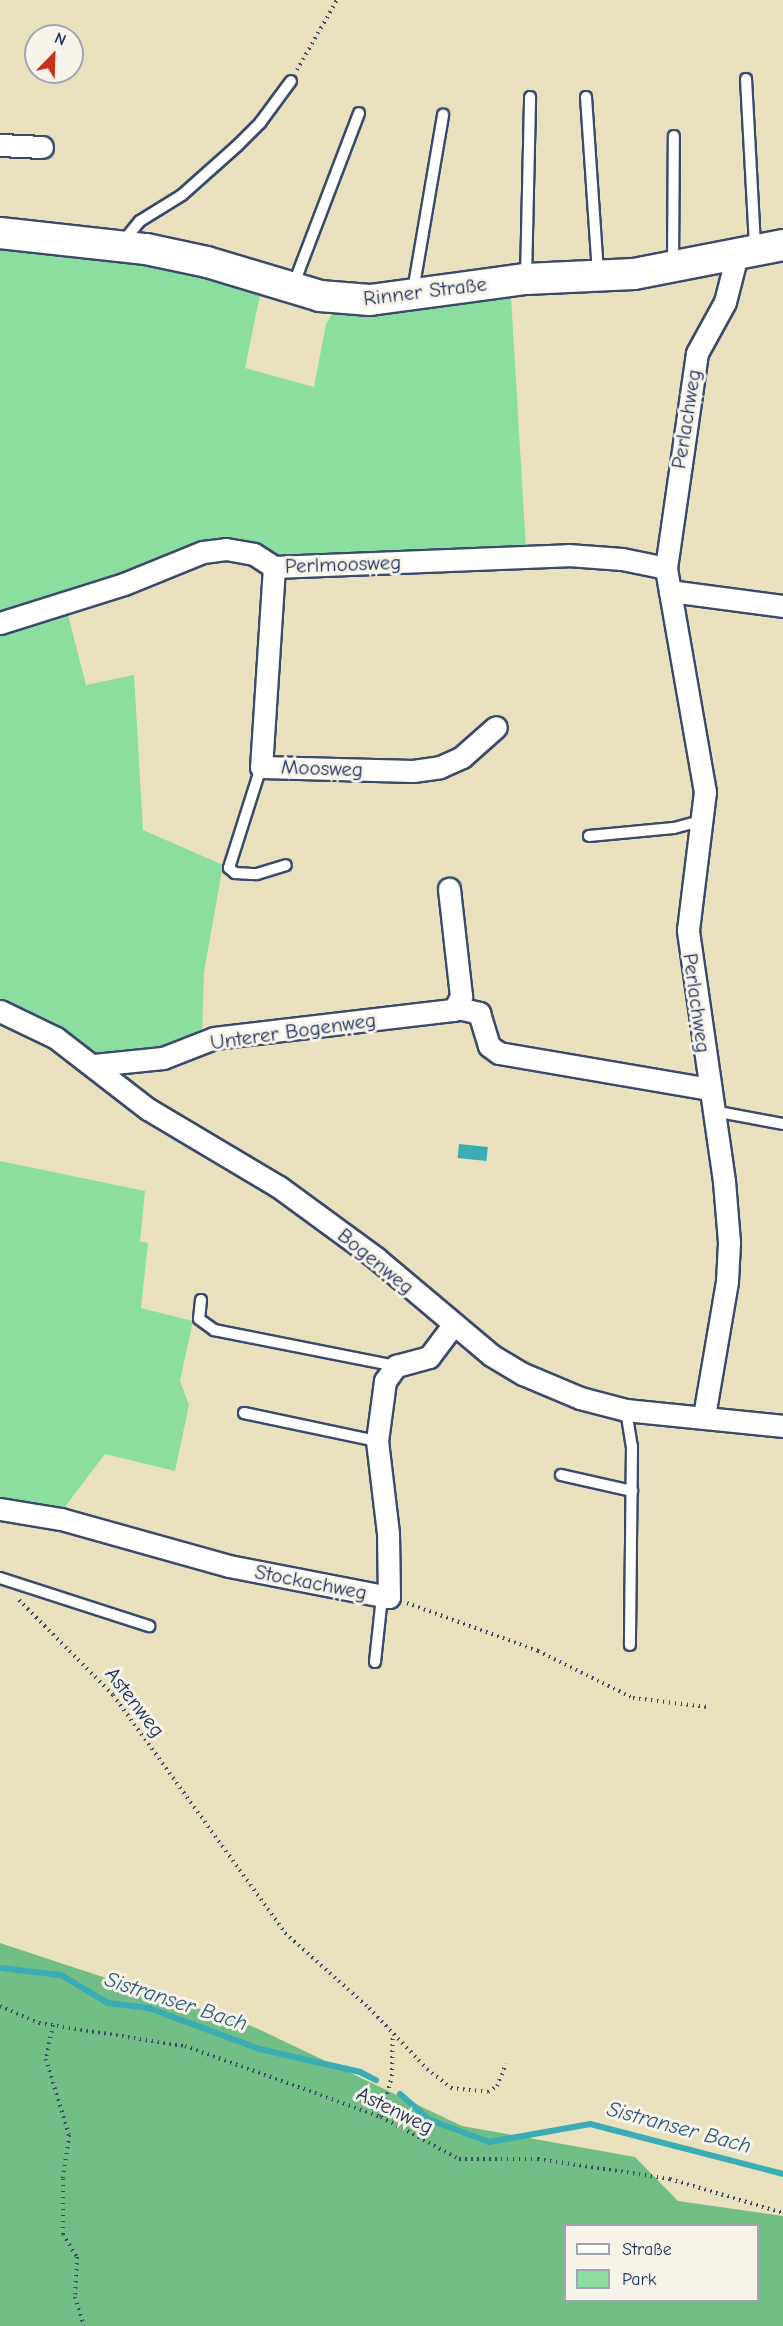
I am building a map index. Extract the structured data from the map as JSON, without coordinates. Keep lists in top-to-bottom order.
{
  "streets": {
    "main road": ["Rinner Straße"],
    "street": [
      "Perlachweg",
      "Perlmoosweg",
      "Moosweg",
      "Unterer Bogenweg",
      "Bogenweg",
      "Stockachweg"
    ],
    "path": ["Astenweg"]
  },
  "crossings": [
    ["Rinner Straße", "Perlachweg"],
    ["Perlachweg", "Perlmoosweg"],
    ["Perlachweg", "Bogenweg"],
    ["Perlmoosweg", "Moosweg"],
    ["Unterer Bogenweg", "Bogenweg"]
  ],
  "water": ["Sistranser Bach"],
  "legend": ["Straße", "Park"],
  "north": "top right"
}
